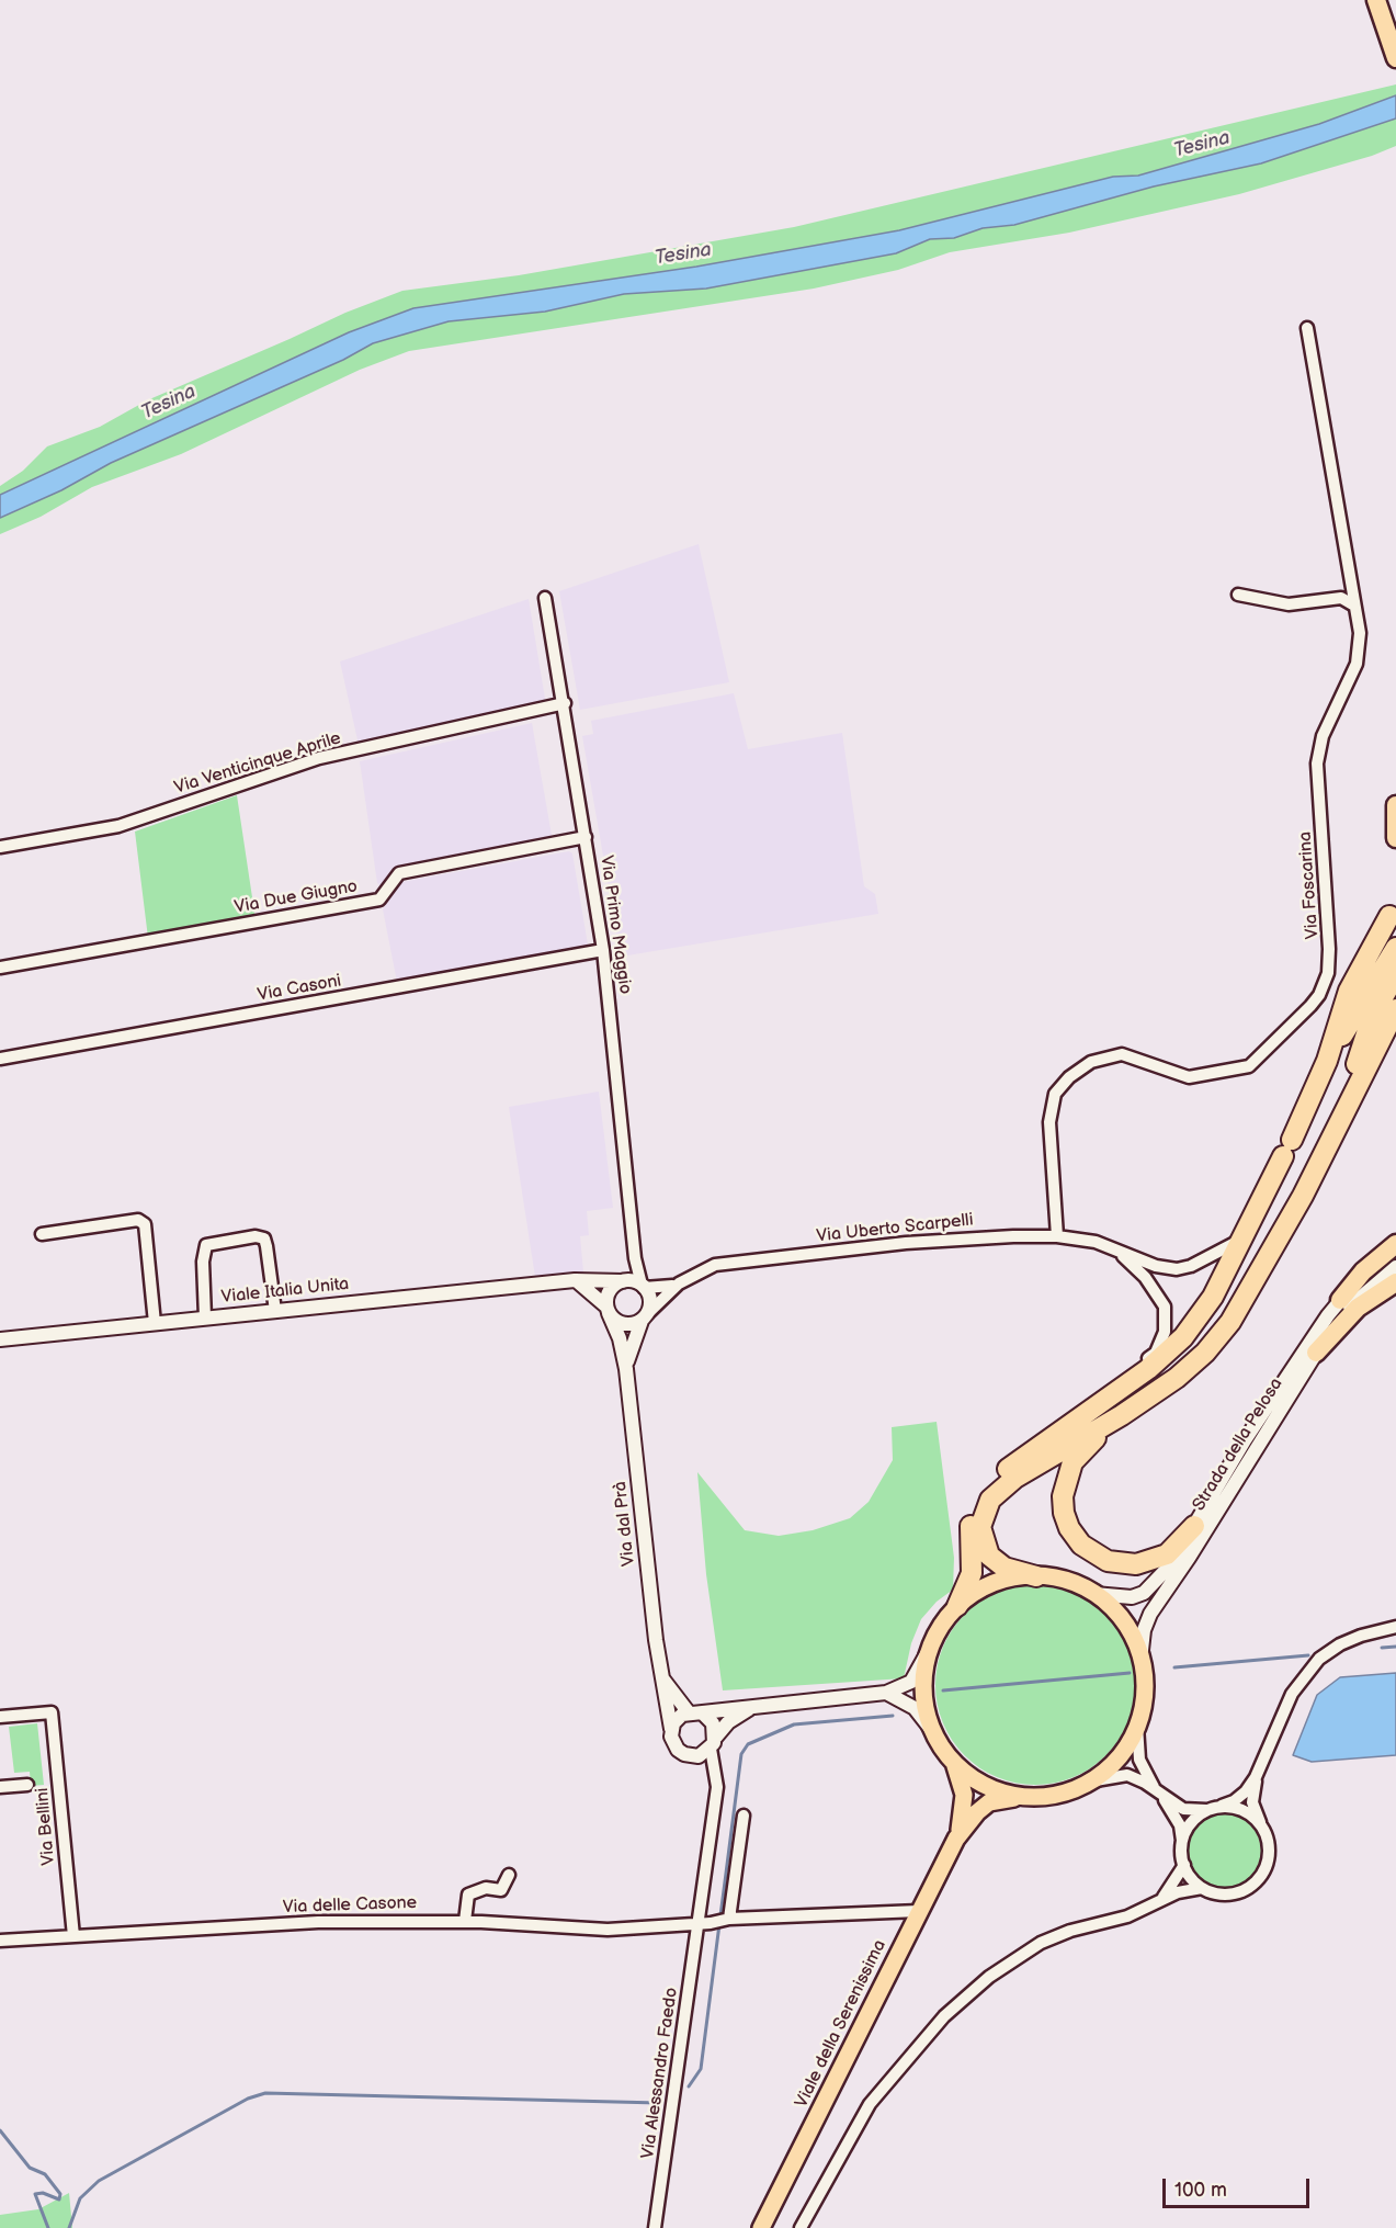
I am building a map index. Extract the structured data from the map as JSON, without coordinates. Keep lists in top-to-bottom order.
{
  "streets": {
    "main road": ["Viale della Serenissima"],
    "street": [
      "Via Venticinque Aprile",
      "Via Foscarina",
      "Via Due Giugno",
      "Via Primo Maggio",
      "Via Casoni",
      "Via Uberto Scarpelli",
      "Viale Italia Unita",
      "Strada della Pelosa",
      "Via dal Prà",
      "Via Bellini",
      "Via delle Casone",
      "Via Alessandro Faedo"
    ]
  },
  "crossings": [
    ["Via Venticinque Aprile", "Via Primo Maggio"],
    ["Via Foscarina", "Via Uberto Scarpelli"],
    ["Via Due Giugno", "Via Primo Maggio"],
    ["Via Primo Maggio", "Via Casoni"],
    ["Via Primo Maggio", "Via Uberto Scarpelli"],
    ["Via Primo Maggio", "Viale Italia Unita"],
    ["Via Primo Maggio", "Via dal Prà"],
    ["Via Uberto Scarpelli", "Viale Italia Unita"],
    ["Via Uberto Scarpelli", "Via dal Prà"],
    ["Viale Italia Unita", "Via dal Prà"],
    ["Strada della Pelosa", "Viale della Serenissima"],
    ["Via Bellini", "Via delle Casone"],
    ["Via delle Casone", "Viale della Serenissima"],
    ["Via delle Casone", "Via Alessandro Faedo"]
  ],
  "water": ["Tesina"],
  "scale_bar": "100 m"
}
